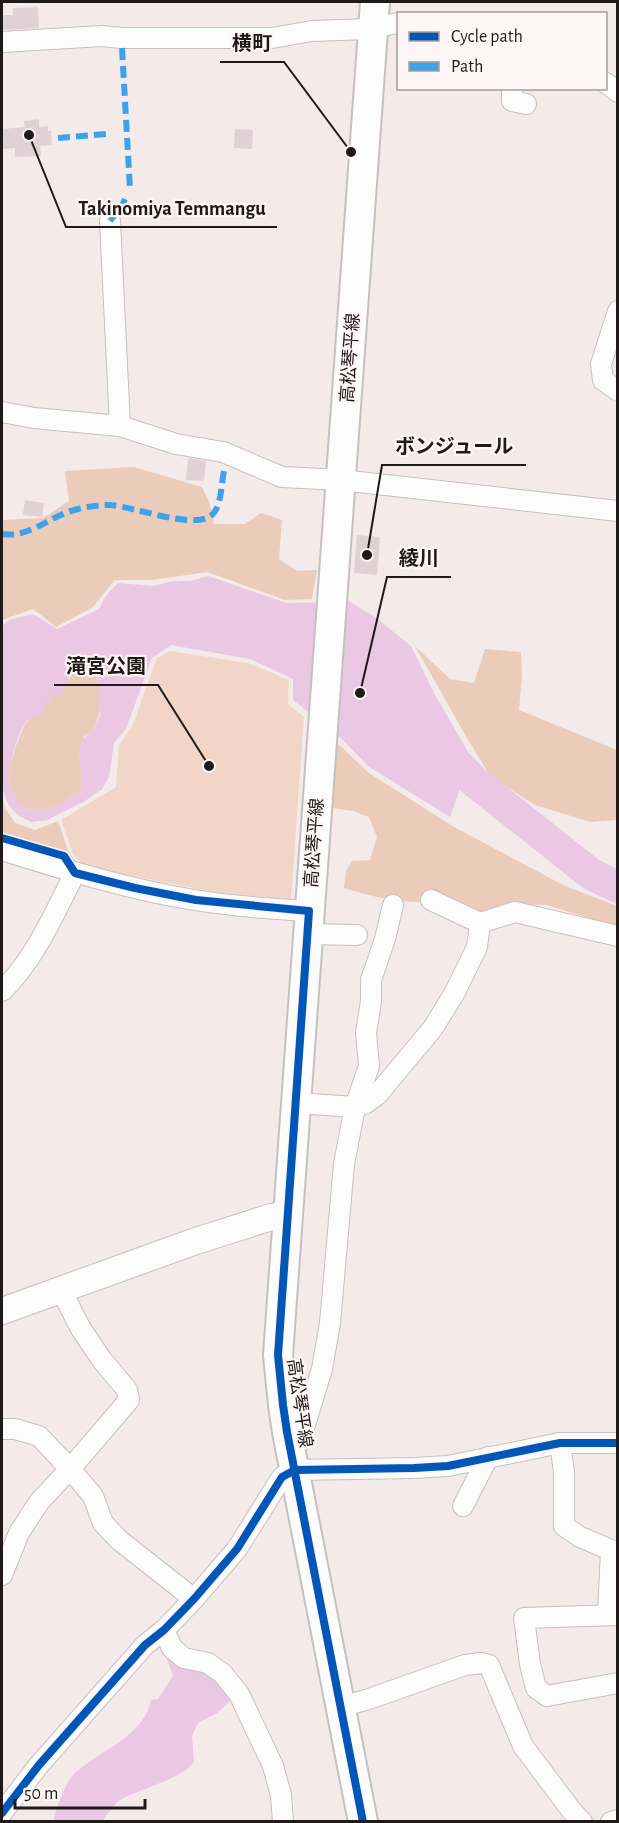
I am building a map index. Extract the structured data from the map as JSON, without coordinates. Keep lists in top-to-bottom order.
{
  "streets": {
    "main road": ["高松琴平線"]
  },
  "places": [
    "Takinomiya Temmangu",
    "横町",
    "ボンジュール",
    "綾川",
    "滝宮公園"
  ],
  "legend": ["Cycle path", "Path"],
  "scale_bar": "50 m"
}
